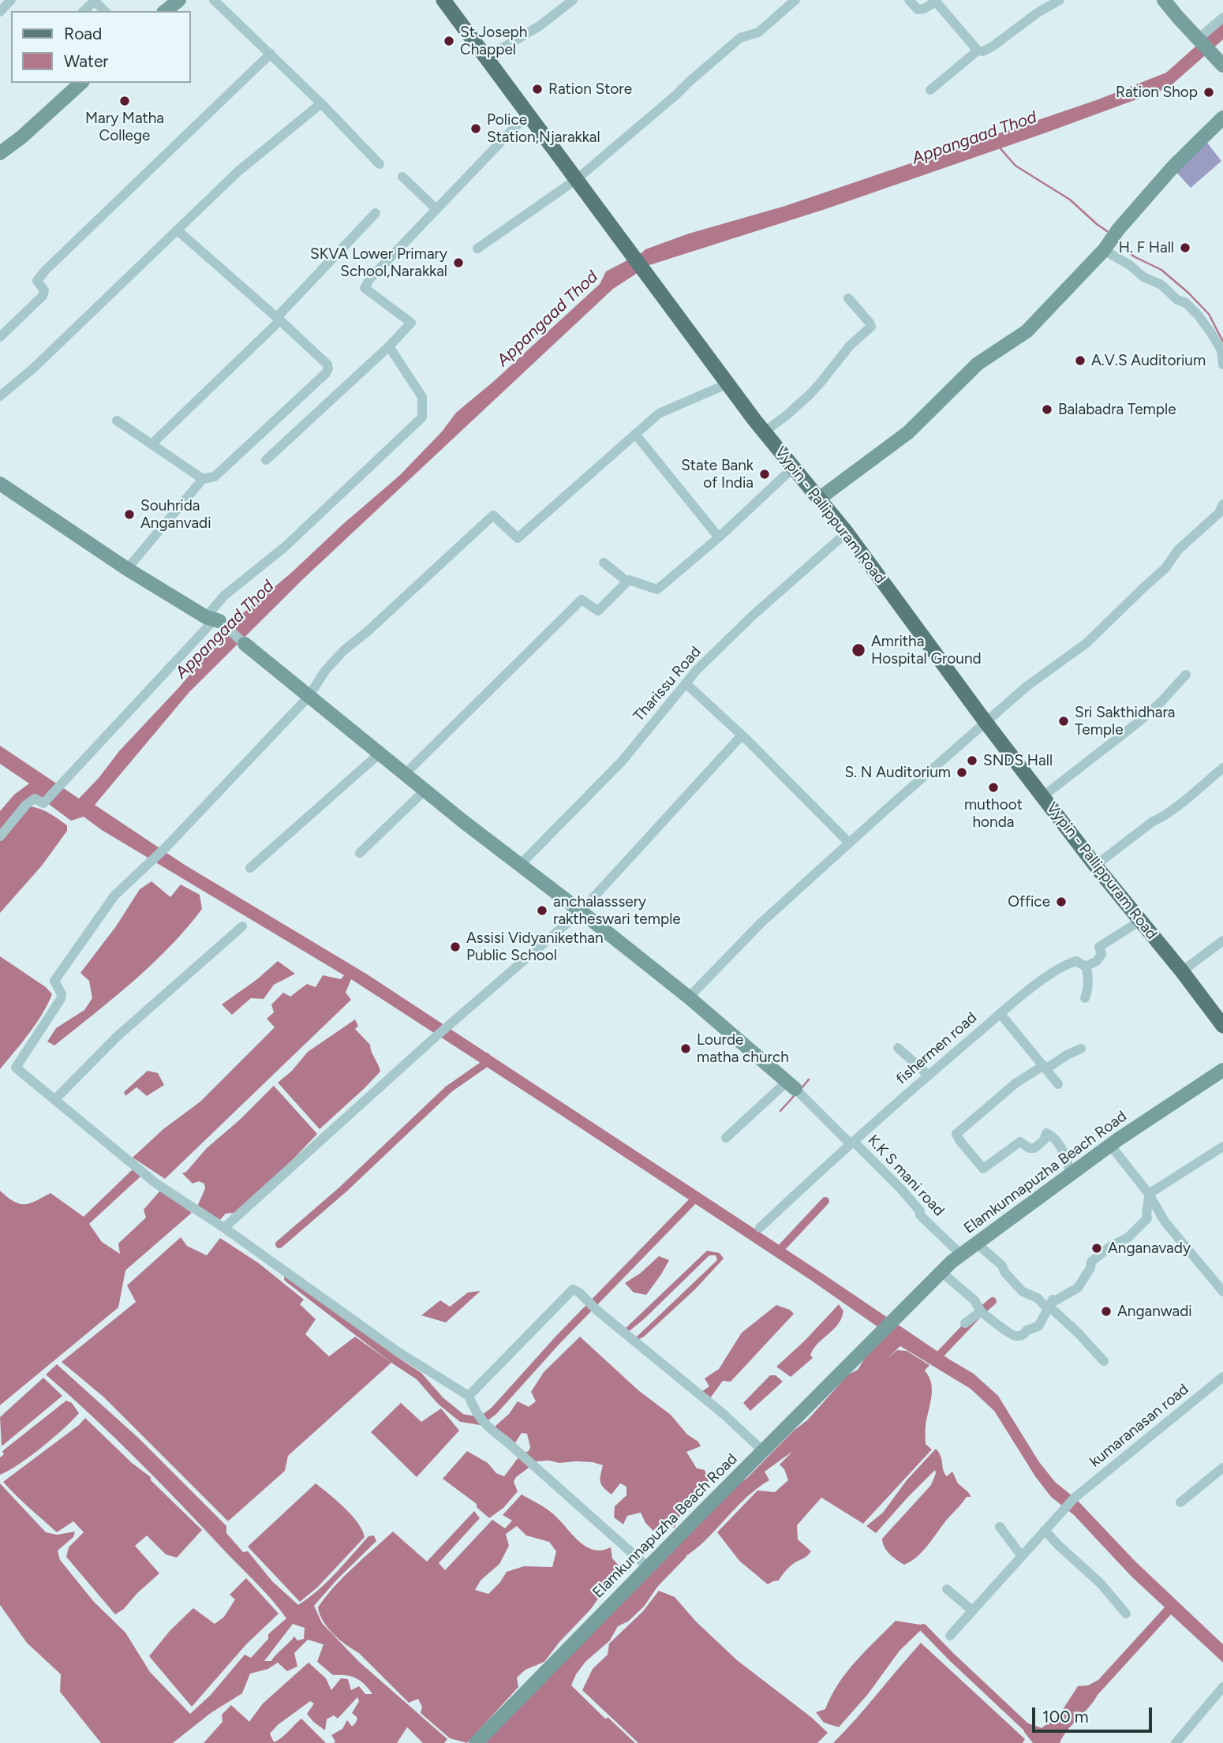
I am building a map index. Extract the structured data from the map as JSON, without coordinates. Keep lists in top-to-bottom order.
{
  "streets": {
    "main road": ["Vypin - Pallippuram Road"],
    "street": [
      "Tharissu Road",
      "fishermen road",
      "Elamkunnapuzha Beach Road",
      "K.K S mani road",
      "kumaranasan road"
    ]
  },
  "crossings": [
    ["Vypin - Pallippuram Road", "Tharissu Road"],
    ["fishermen road", "K.K S mani road"],
    ["Elamkunnapuzha Beach Road", "K.K S mani road"]
  ],
  "water": ["Appangaad Thod"],
  "places": [
    "St Joseph Chappel",
    "Ration Store",
    "Ration Shop",
    "Mary Matha College",
    "Police Station,Njarakkal",
    "H. F Hall",
    "SKVA Lower Primary School,Narakkal",
    "A.V.S Auditorium",
    "Balabadra Temple",
    "State Bank of India",
    "Souhrida Anganvadi",
    "Amritha Hospital Ground",
    "Sri Sakthidhara Temple",
    "SNDS Hall",
    "S. N Auditorium",
    "muthoot honda",
    "Office",
    "anchalasssery raktheswari temple",
    "Assisi Vidyanikethan Public School",
    "Lourde matha church",
    "Anganavady",
    "Anganwadi"
  ],
  "legend": ["Road", "Water"],
  "scale_bar": "100 m"
}
